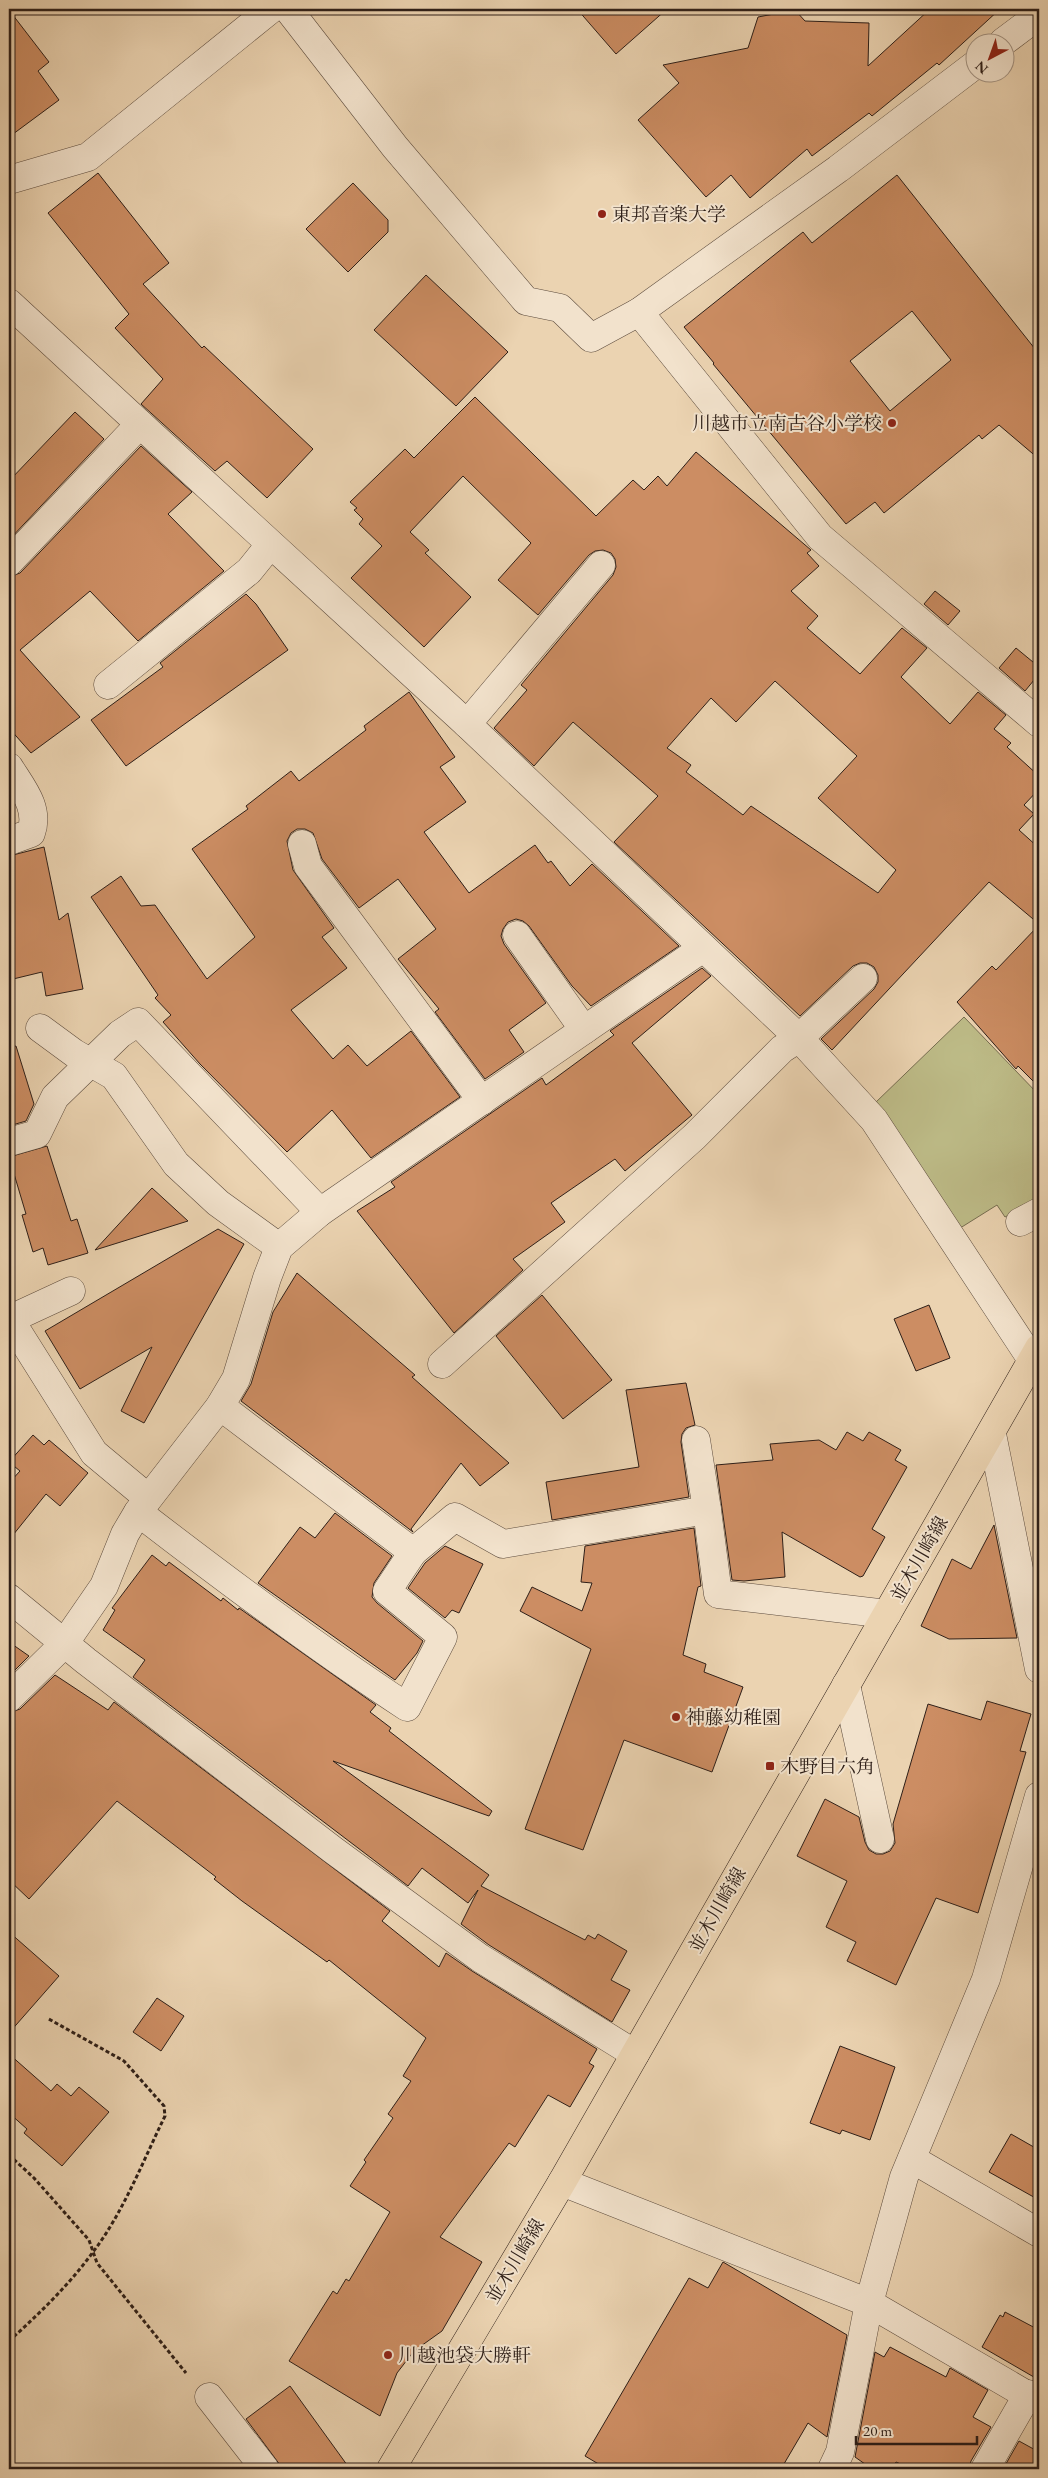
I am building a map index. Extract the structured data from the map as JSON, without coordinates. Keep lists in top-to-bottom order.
{
  "streets": {
    "main road": ["並木川崎線"]
  },
  "places": {
    "other": [
      "東邦音楽大学",
      "川越市立南古谷小学校",
      "神藤幼稚園",
      "川越池袋大勝軒"
    ],
    "transit": ["木野目六角"]
  },
  "scale_bar": "20 m",
  "north": "bottom left"
}
